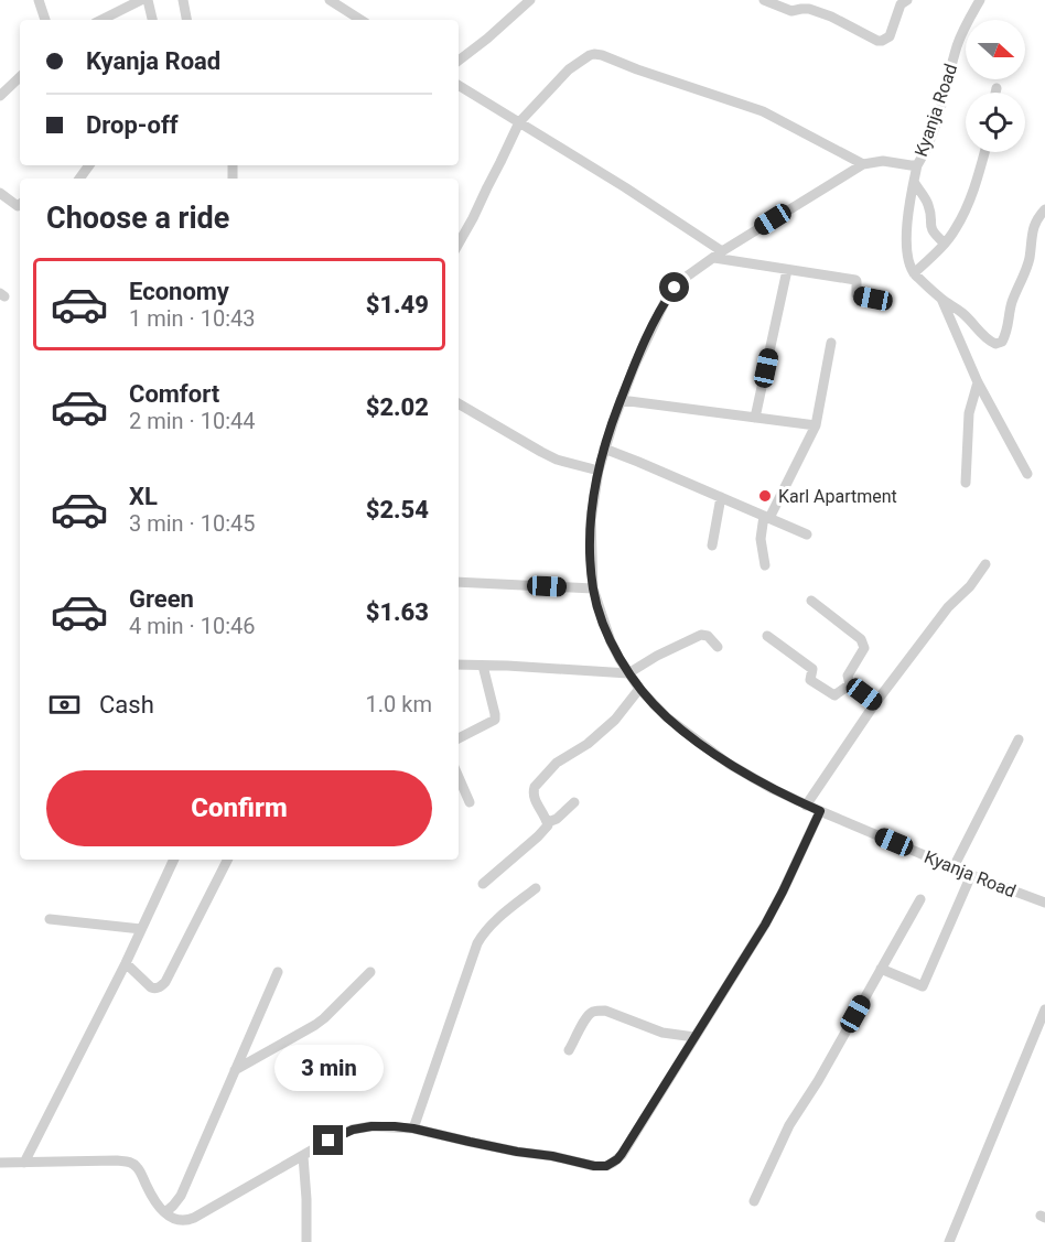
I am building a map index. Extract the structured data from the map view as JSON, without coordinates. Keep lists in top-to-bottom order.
{
  "streets": {
    "street": ["Kyanja Road"]
  },
  "places": ["Karl Apartment"],
  "north": "right",
  "page": {
    "banner": ["Kyanja Road", "Drop-off"],
    "heading": "Choose a ride",
    "list": [
      {
        "name": "Economy",
        "note": "1 min · 10:43",
        "value": "$1.49"
      },
      {
        "name": "Comfort",
        "note": "2 min · 10:44",
        "value": "$2.02"
      },
      {
        "name": "XL",
        "note": "3 min · 10:45",
        "value": "$2.54"
      },
      {
        "name": "Green",
        "note": "4 min · 10:46",
        "value": "$1.63"
      }
    ],
    "pay": ["Cash", "1.0 km"],
    "buttons": "Confirm",
    "bubble": "3 min"
  }
}
